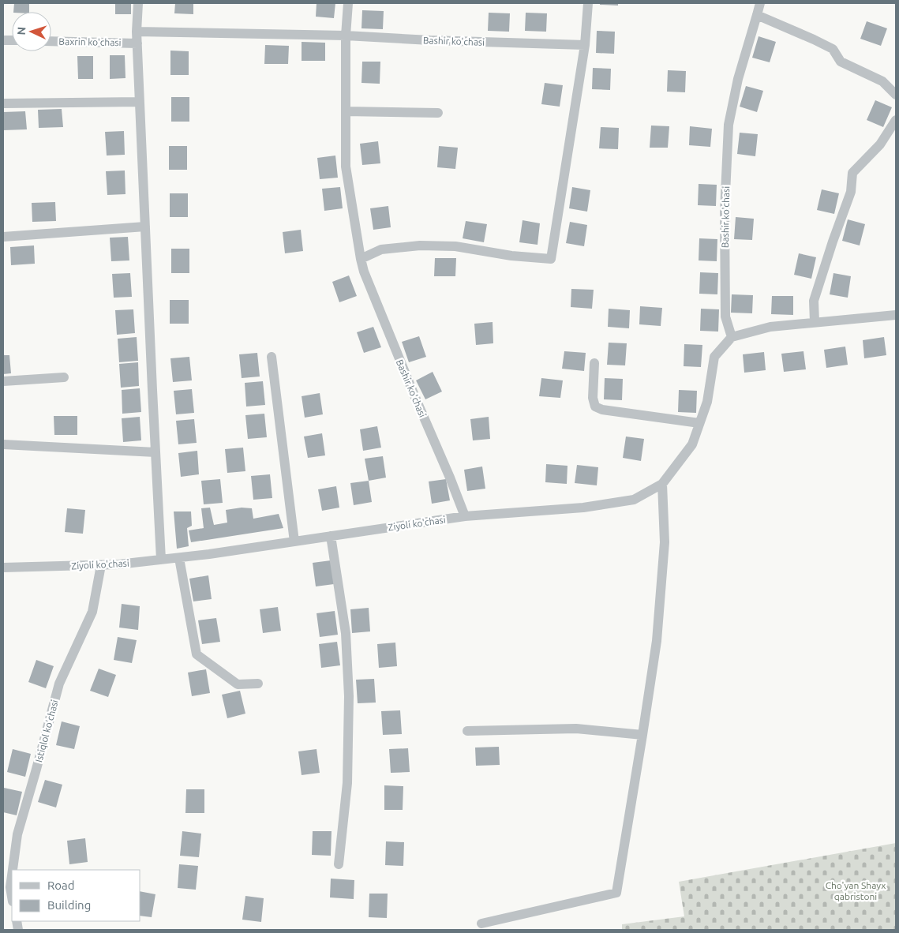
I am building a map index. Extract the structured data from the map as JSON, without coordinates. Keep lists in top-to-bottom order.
{
  "streets": {
    "street": [
      "Bashir ko'chasi",
      "Baxrin ko'chasi",
      "Ziyoli ko'chasi",
      "Istiqlol ko'chasi"
    ]
  },
  "crossings": [
    ["Bashir ko'chasi", "Ziyoli ko'chasi"],
    ["Ziyoli ko'chasi", "Istiqlol ko'chasi"]
  ],
  "parks": ["Cho'yan Shayx qabristoni"],
  "legend": ["Road", "Building"],
  "north": "left"
}
